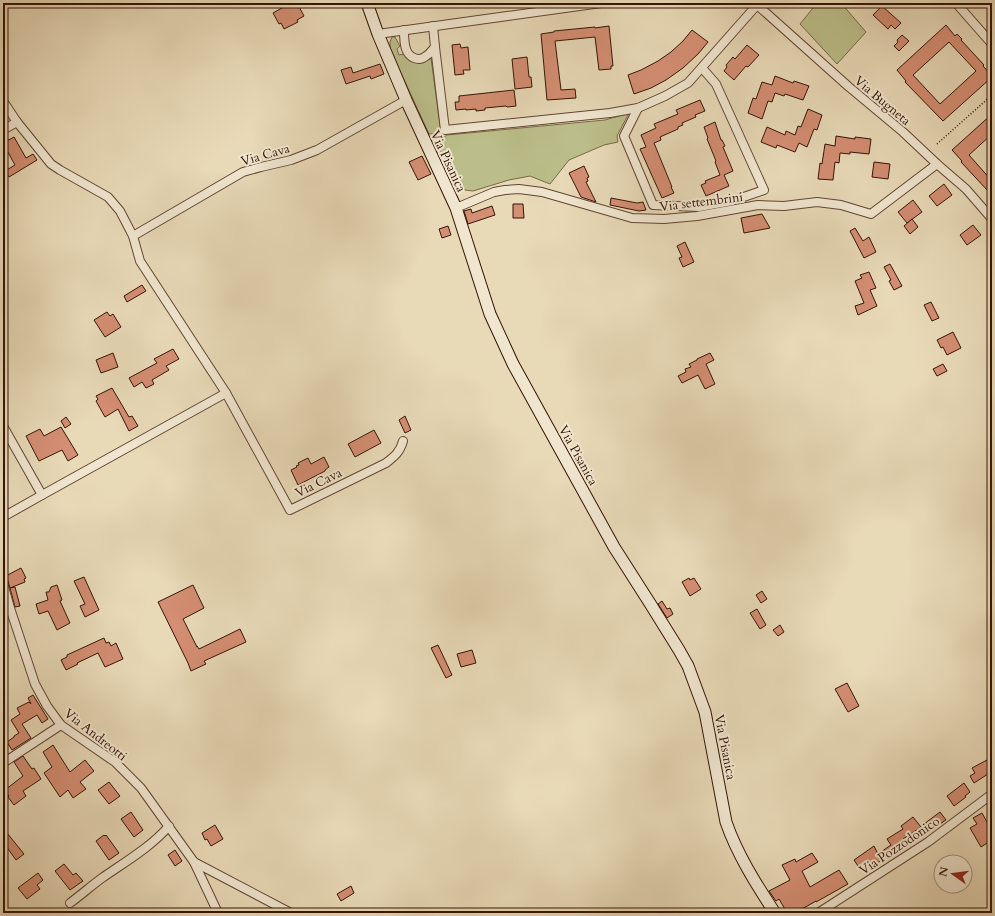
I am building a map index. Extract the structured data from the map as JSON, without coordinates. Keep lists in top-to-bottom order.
{
  "streets": {
    "street": [
      "Via Bugneta",
      "Via Cava",
      "Via Pisanica",
      "Via settembrini",
      "Via Andreotti",
      "Via Pozzodonico"
    ]
  },
  "crossings": [
    ["Via Bugneta", "Via settembrini"],
    ["Via Cava", "Via Pisanica"],
    ["Via Pisanica", "Via settembrini"]
  ],
  "north": "left"
}
